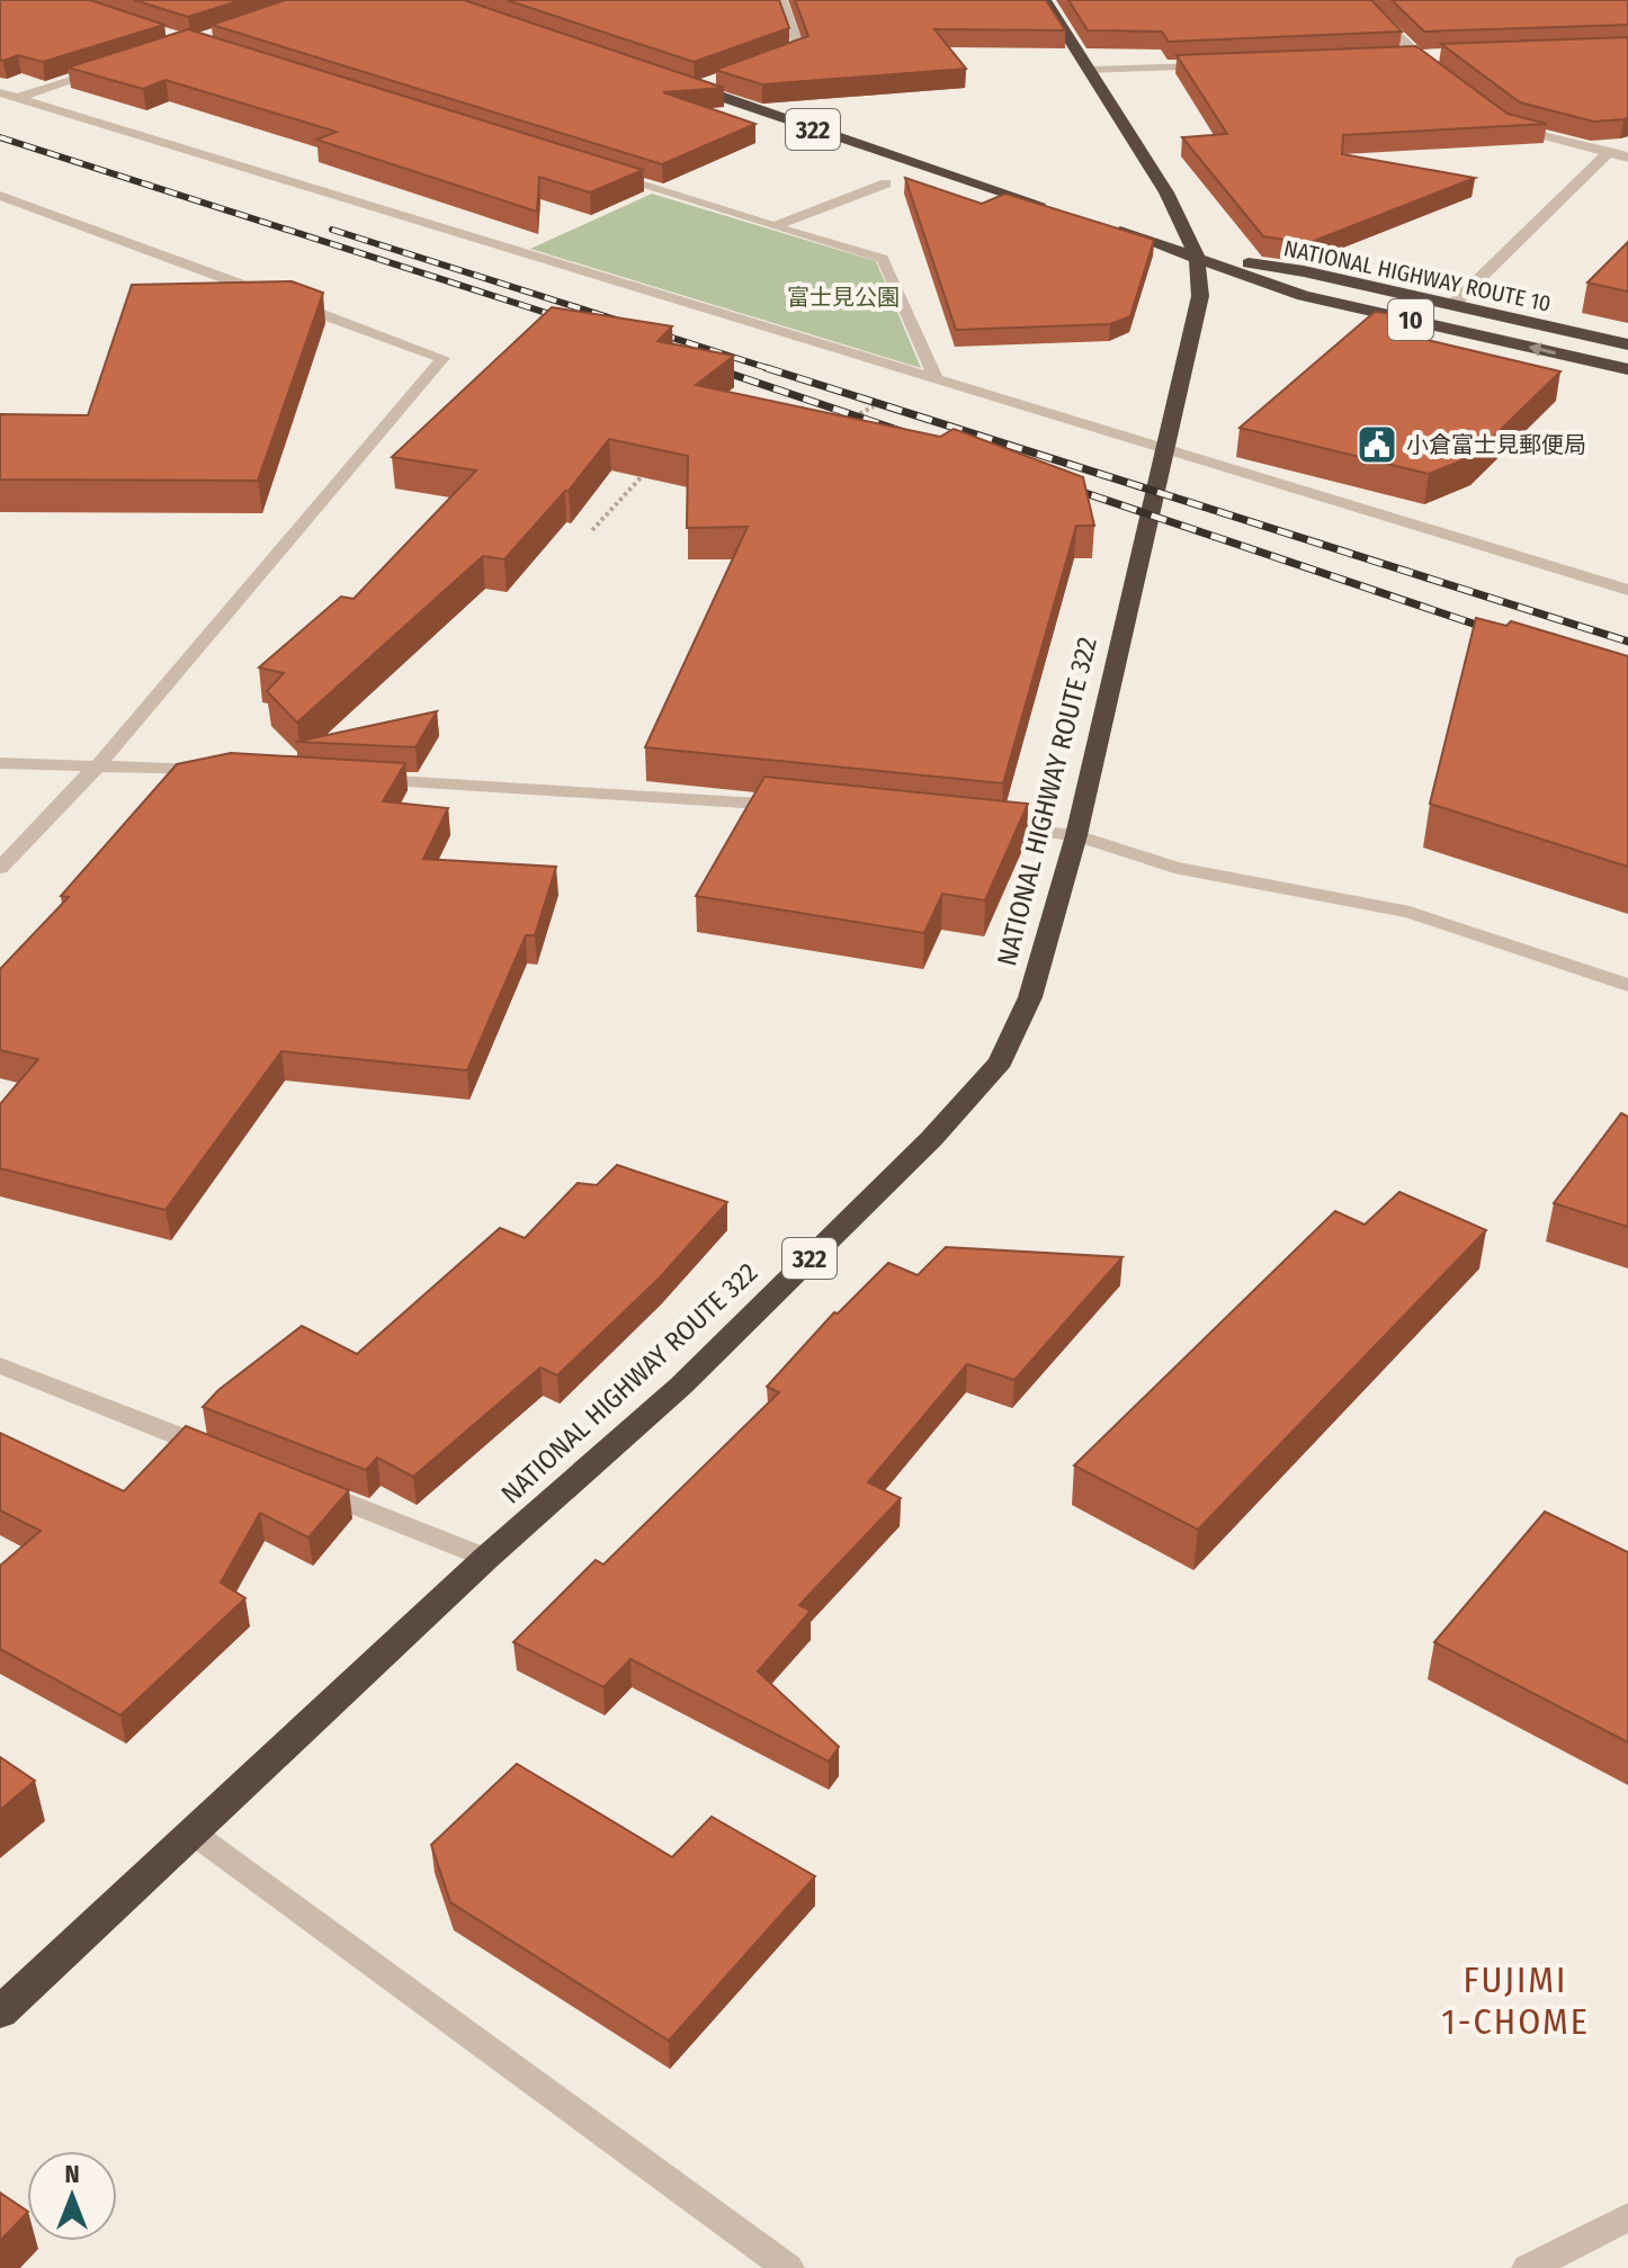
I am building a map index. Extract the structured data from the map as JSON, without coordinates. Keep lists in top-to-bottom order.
{
  "streets": {
    "highway": [
      "322",
      "NATIONAL HIGHWAY ROUTE 10",
      "10",
      "NATIONAL HIGHWAY ROUTE 322"
    ]
  },
  "crossings": [
    ["NATIONAL HIGHWAY ROUTE 10", "NATIONAL HIGHWAY ROUTE 322"]
  ],
  "districts": ["FUJIMI 1-CHOME"],
  "parks": ["富士見公園"],
  "places": {
    "public building": ["小倉富士見郵便局"]
  },
  "north": "top"
}
